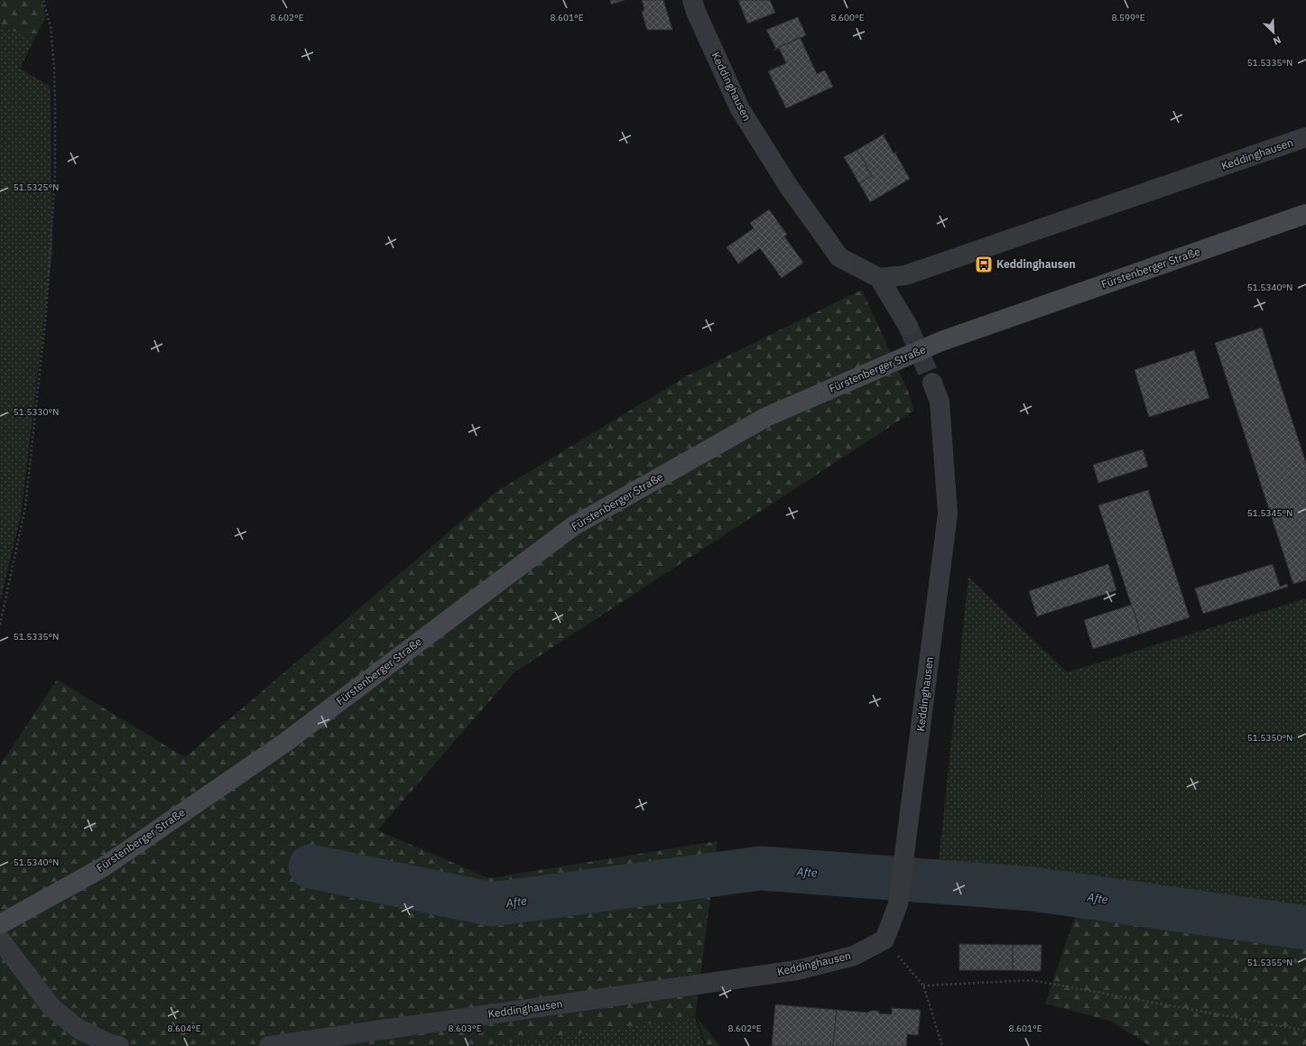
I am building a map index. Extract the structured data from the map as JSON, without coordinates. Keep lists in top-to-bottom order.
{
  "streets": {
    "main road": ["Fürstenberger Straße"],
    "street": ["Keddinghausen"]
  },
  "water": ["Afte"],
  "places": {
    "bus stop": ["Keddinghausen"]
  },
  "north": "bottom right",
  "coordinates": [
    "8.602°E",
    "8.601°E",
    "8.600°E",
    "8.599°E",
    "51.5335°N",
    "51.5325°N",
    "51.5340°N",
    "51.5330°N",
    "51.5345°N",
    "51.5350°N",
    "51.5355°N",
    "8.604°E",
    "8.603°E"
  ]
}
